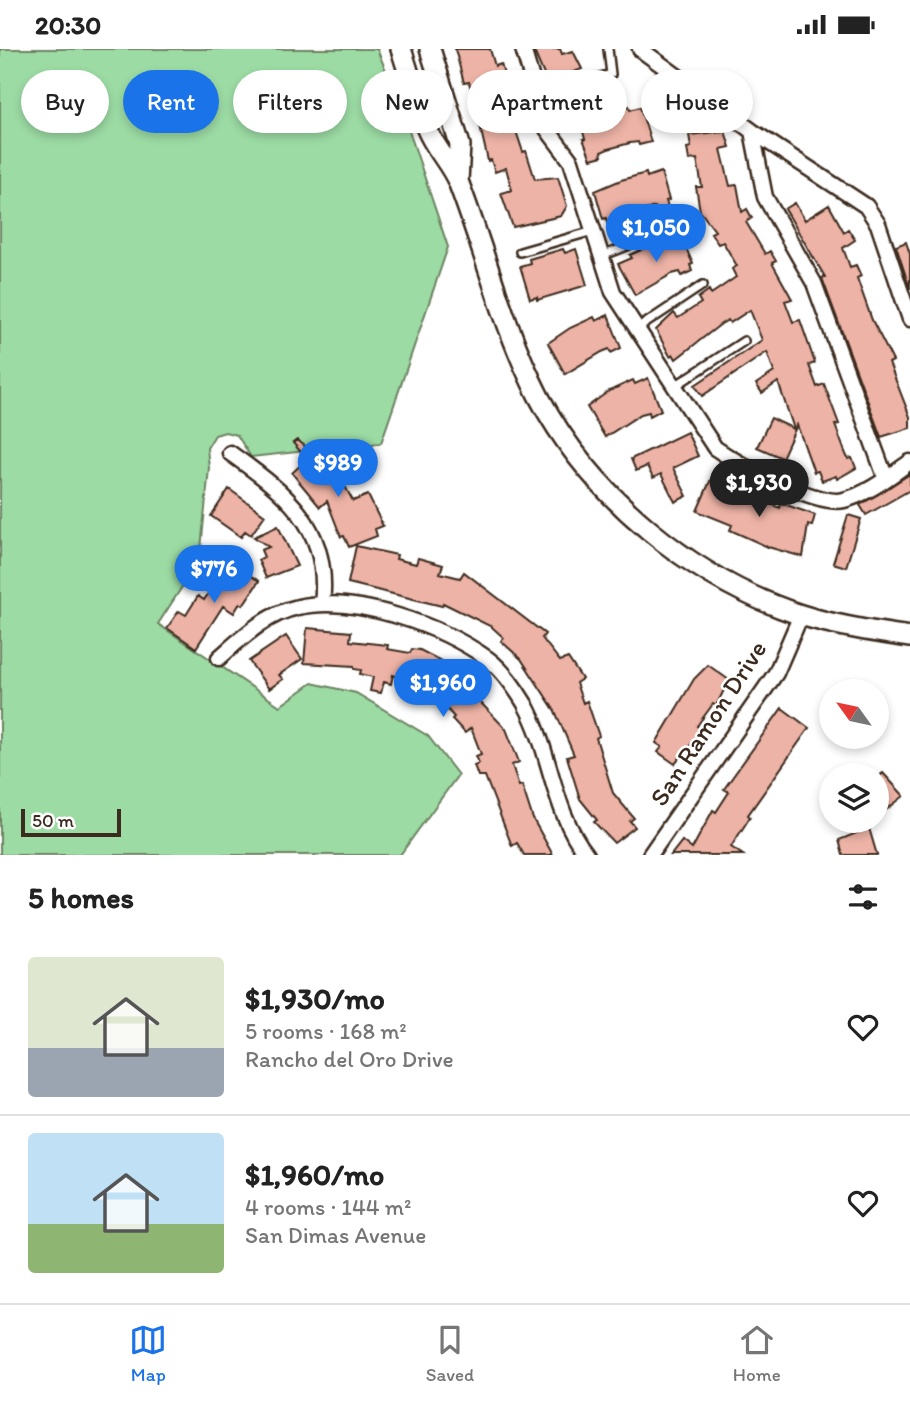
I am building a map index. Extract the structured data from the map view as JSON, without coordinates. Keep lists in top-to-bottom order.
{
  "streets": {
    "street": ["San Ramon Drive"]
  },
  "scale_bar": "50 m",
  "north": "top left",
  "page": {
    "status": "20:30",
    "chip": [
      "Buy",
      "Rent",
      "Filters",
      "New",
      "Apartment",
      "House"
    ],
    "price": [
      "$1,050",
      "$989",
      "$1,930",
      "$776",
      "$1,960"
    ],
    "scale": "50 m",
    "heading": "5 homes",
    "list": [
      {
        "name": "$1,930/mo",
        "note": "5 rooms · 168 m² · Rancho del Oro Drive"
      },
      {
        "name": "$1,960/mo",
        "note": "4 rooms · 144 m² · San Dimas Avenue"
      }
    ],
    "tabs": ["Map", "Saved", "Home"]
  }
}
